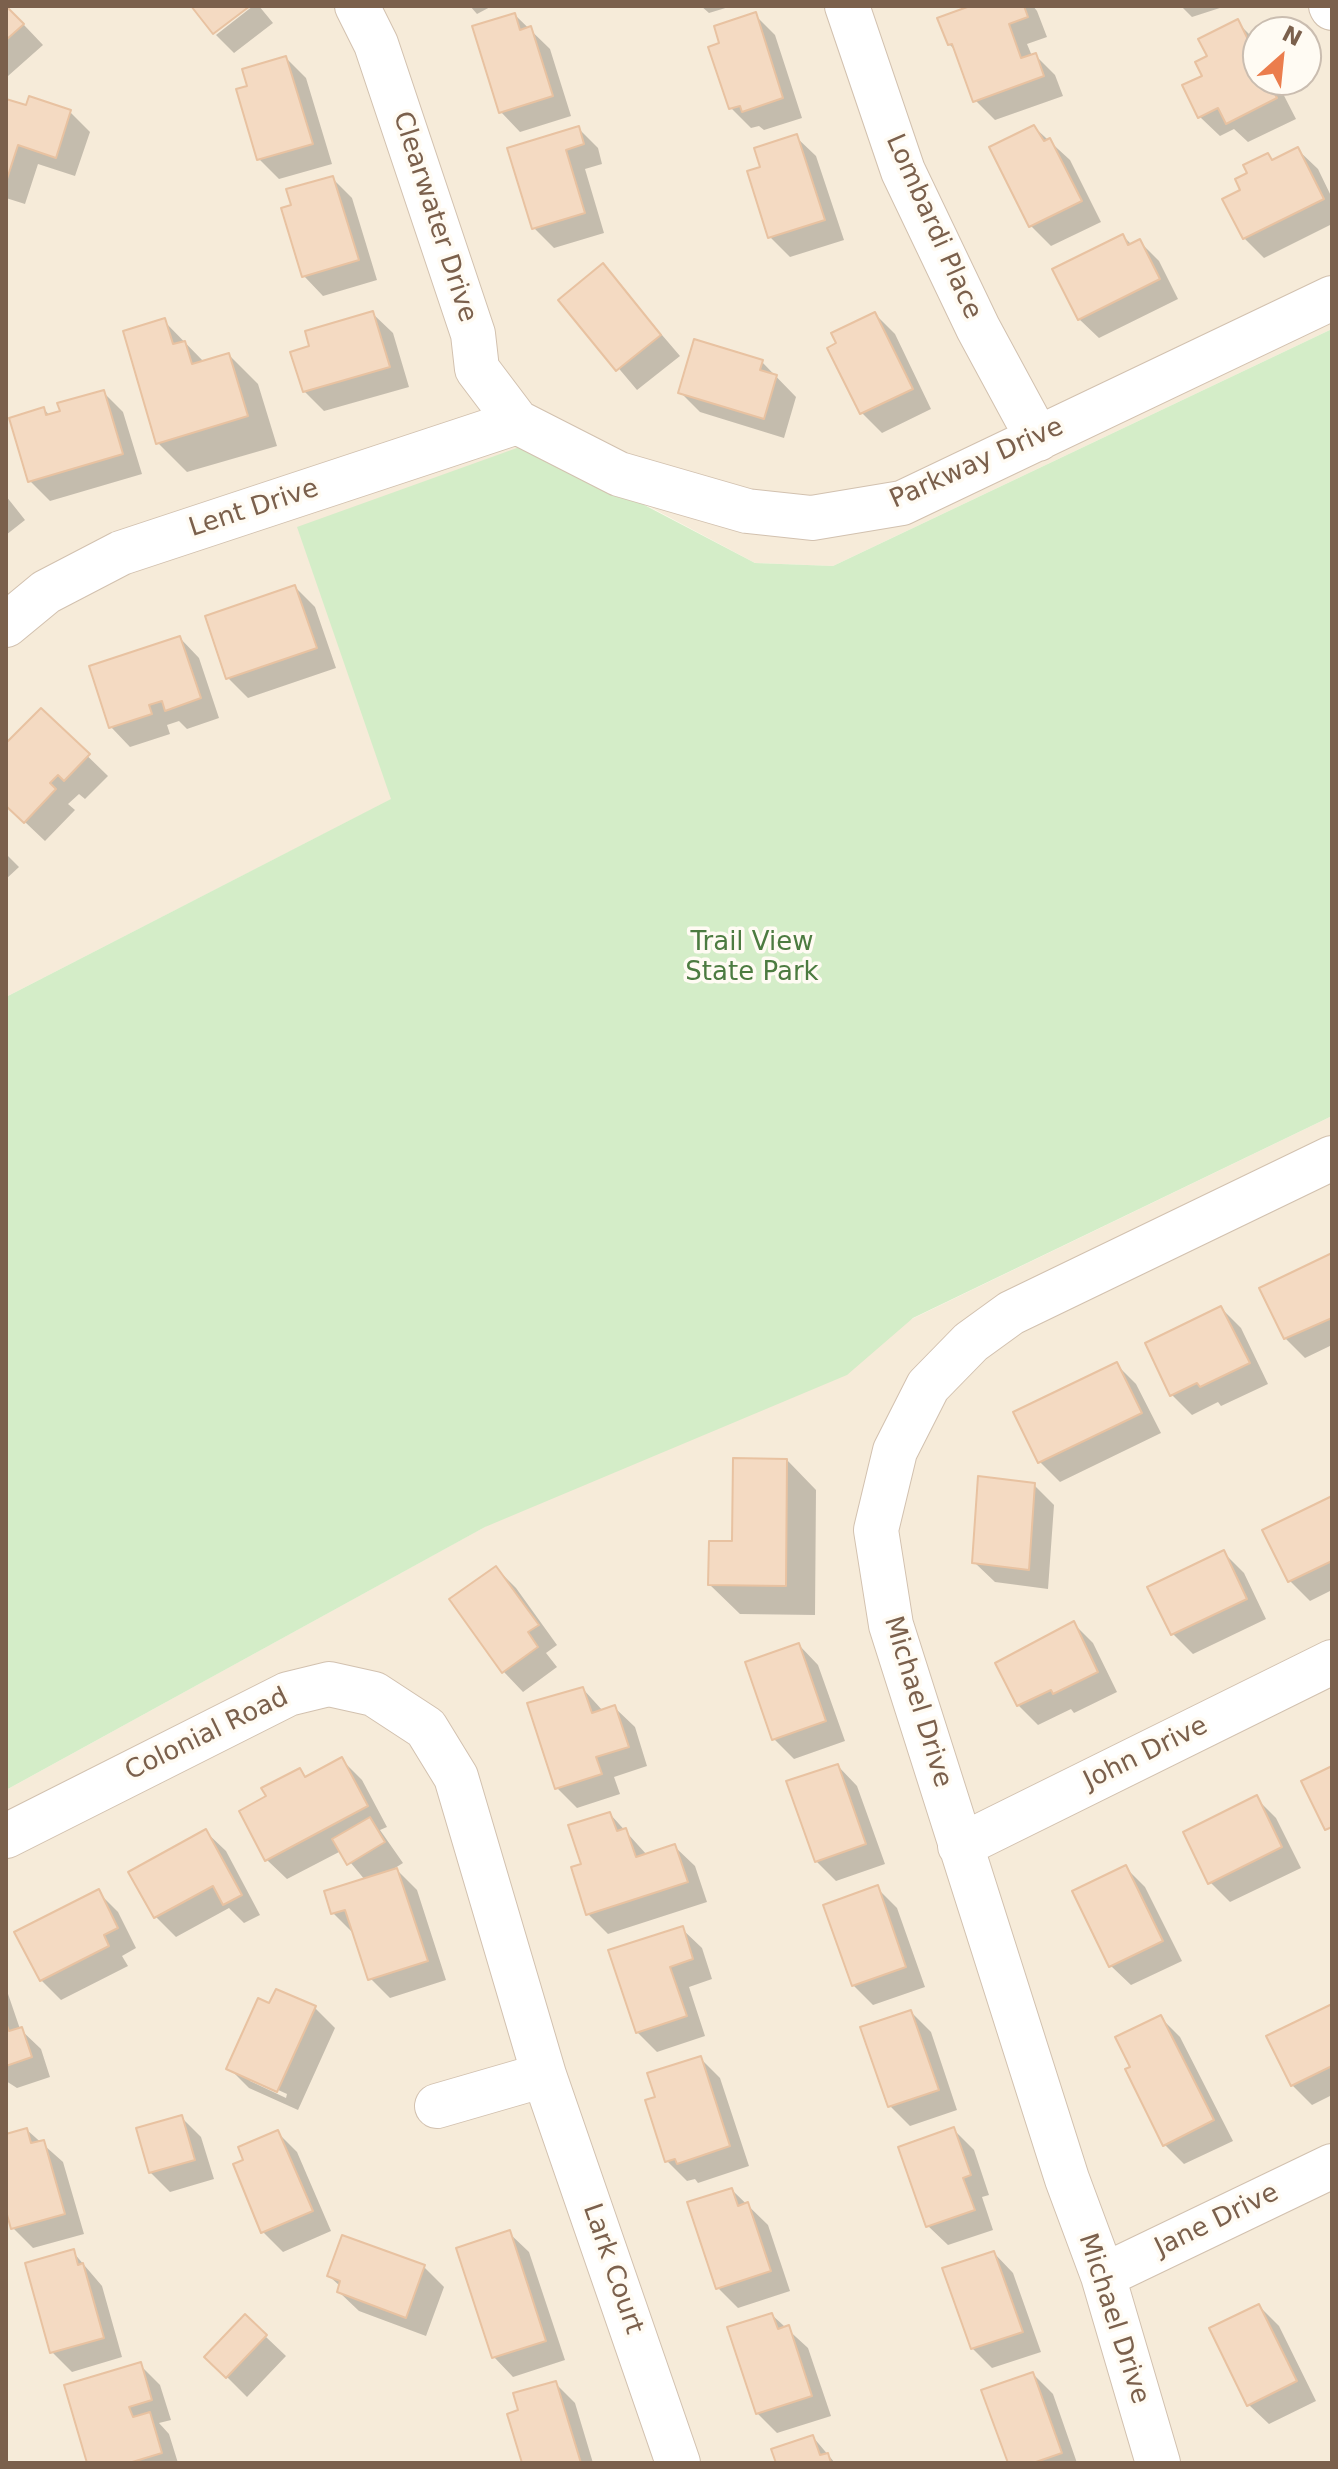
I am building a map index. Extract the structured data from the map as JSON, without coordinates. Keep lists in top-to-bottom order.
{
  "streets": {
    "street": [
      "Clearwater Drive",
      "Lombardi Place",
      "Parkway Drive",
      "Lent Drive",
      "Michael Drive",
      "Colonial Road",
      "John Drive",
      "Jane Drive",
      "Lark Court"
    ]
  },
  "crossings": [
    ["Clearwater Drive", "Parkway Drive"],
    ["Clearwater Drive", "Lent Drive"],
    ["Lombardi Place", "Parkway Drive"],
    ["Parkway Drive", "Lent Drive"],
    ["Michael Drive", "John Drive"],
    ["Michael Drive", "Jane Drive"],
    ["Colonial Road", "Lark Court"]
  ],
  "parks": ["Trail View State Park"],
  "north": "top right"
}
